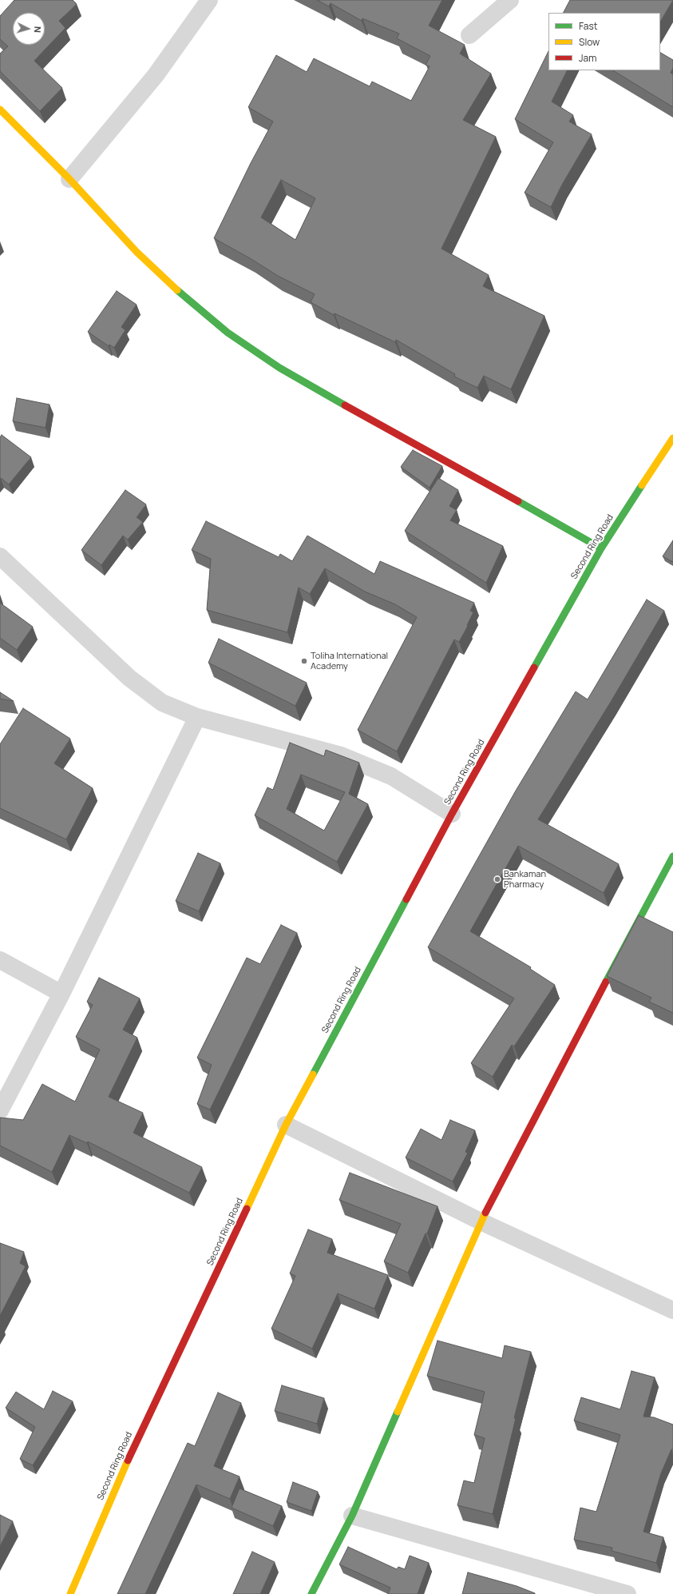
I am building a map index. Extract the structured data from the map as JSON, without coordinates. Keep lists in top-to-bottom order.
{
  "streets": {
    "street": ["Second Ring Road"]
  },
  "places": ["Toliha International Academy", "Bankaman Pharmacy"],
  "legend": ["Fast", "Slow", "Jam"],
  "north": "right"
}
